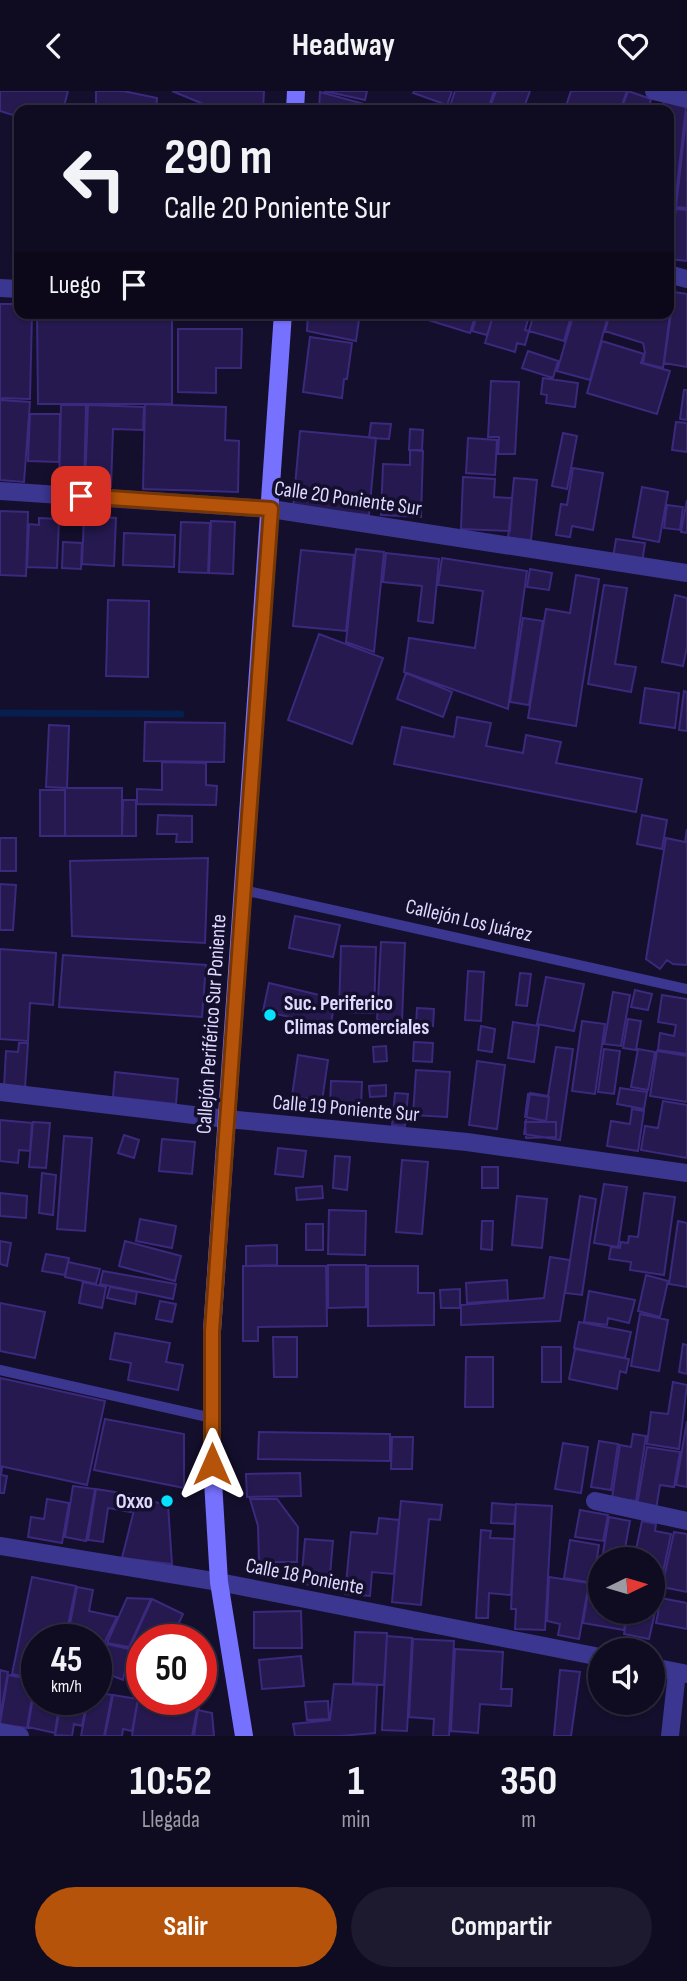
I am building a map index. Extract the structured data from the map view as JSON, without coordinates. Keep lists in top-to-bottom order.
{
  "streets": {
    "main road": ["Callejón Periférico Sur Poniente"],
    "street": ["Calle 20 Poniente Sur", "Calle 19 Poniente Sur", "Calle 18 Poniente"],
    "lane": ["Callejón Los Juárez"]
  },
  "crossings": [
    ["Calle 20 Poniente Sur", "Callejón Periférico Sur Poniente"],
    ["Callejón Los Juárez", "Callejón Periférico Sur Poniente"],
    ["Callejón Periférico Sur Poniente", "Calle 19 Poniente Sur"],
    ["Callejón Periférico Sur Poniente", "Calle 18 Poniente"]
  ],
  "places": ["Suc. Periferico Climas Comerciales", "Oxxo"],
  "north": "right",
  "page": {
    "header": "Headway",
    "turn": ["290 m", "Calle 20 Poniente Sur"],
    "then": "Luego",
    "speed": "45 km/h",
    "limit": "50",
    "eta": [
      "10:52",
      "Llegada",
      "1",
      "min",
      "350",
      "m"
    ],
    "buttons": ["Salir", "Compartir"]
  }
}
